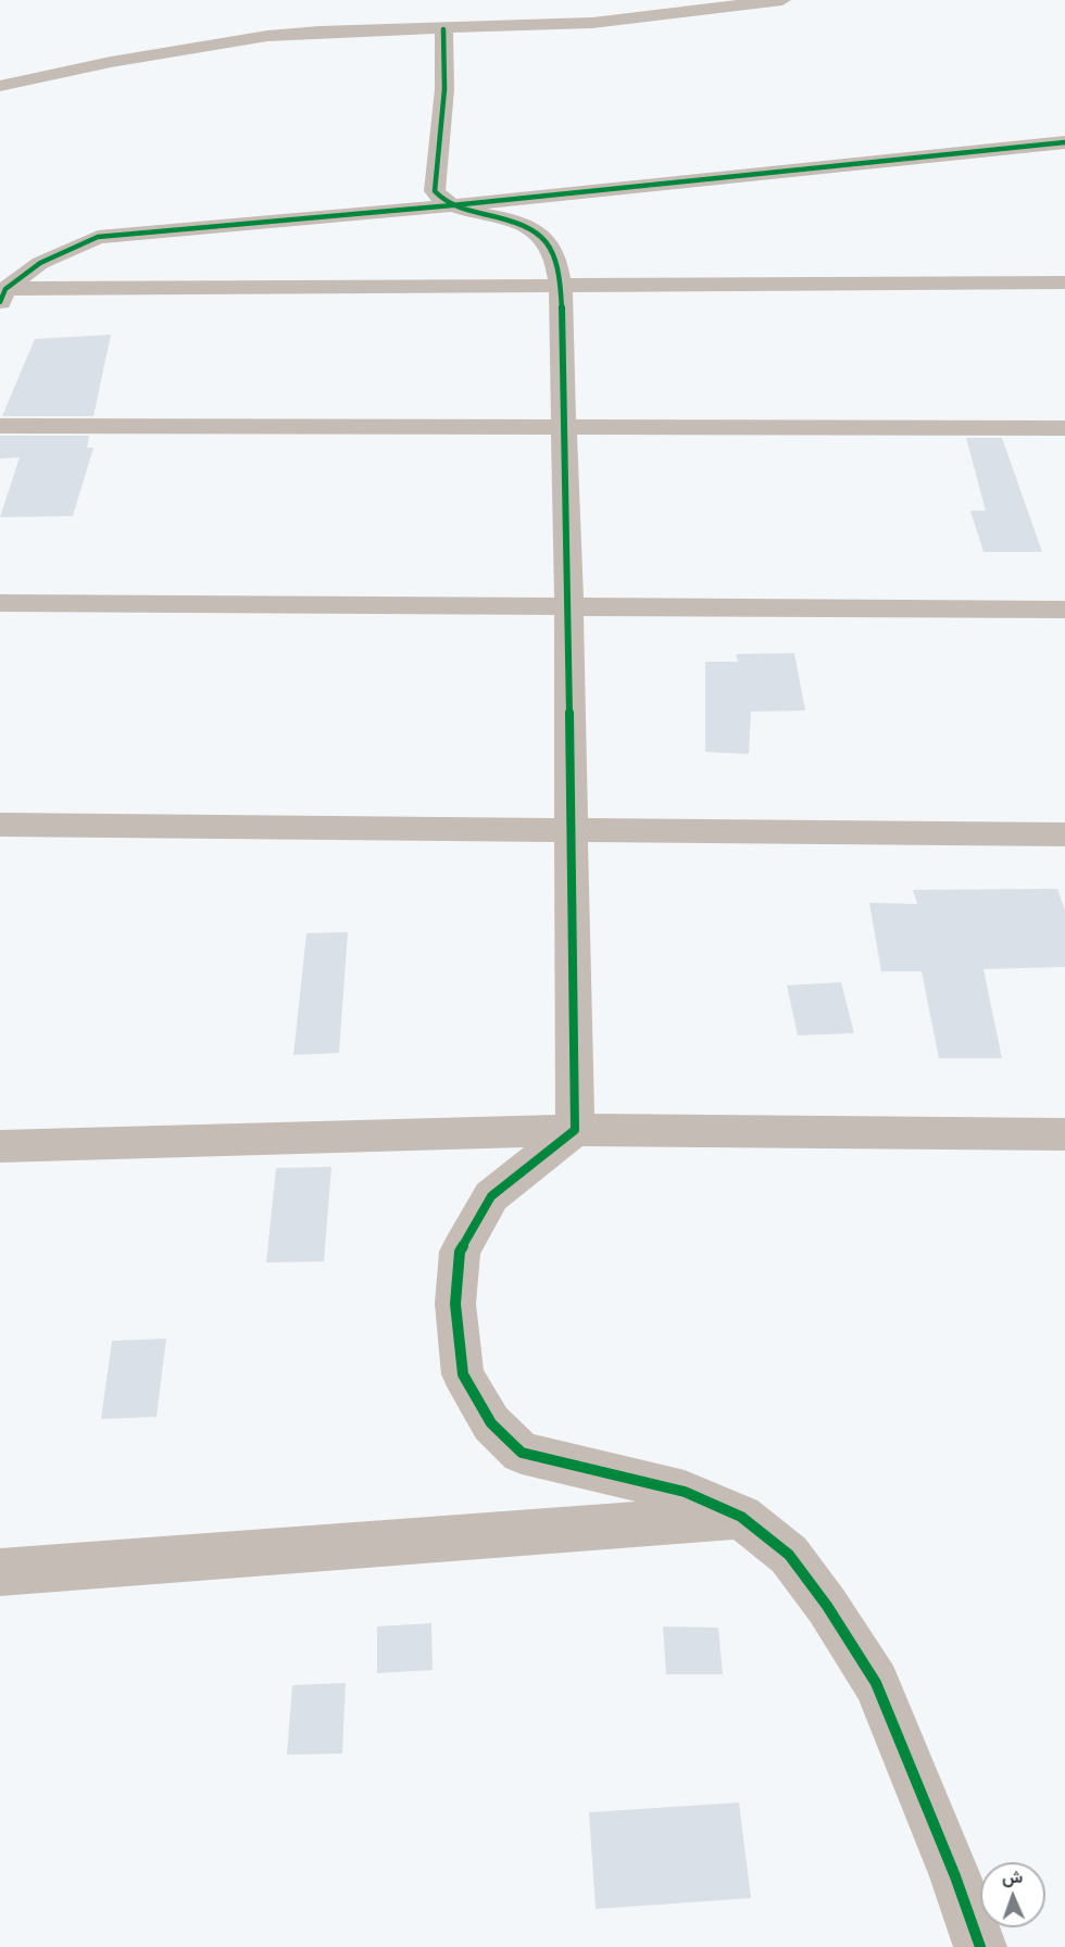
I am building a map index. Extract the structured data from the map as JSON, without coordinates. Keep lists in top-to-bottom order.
{
  "north": "top"
}
